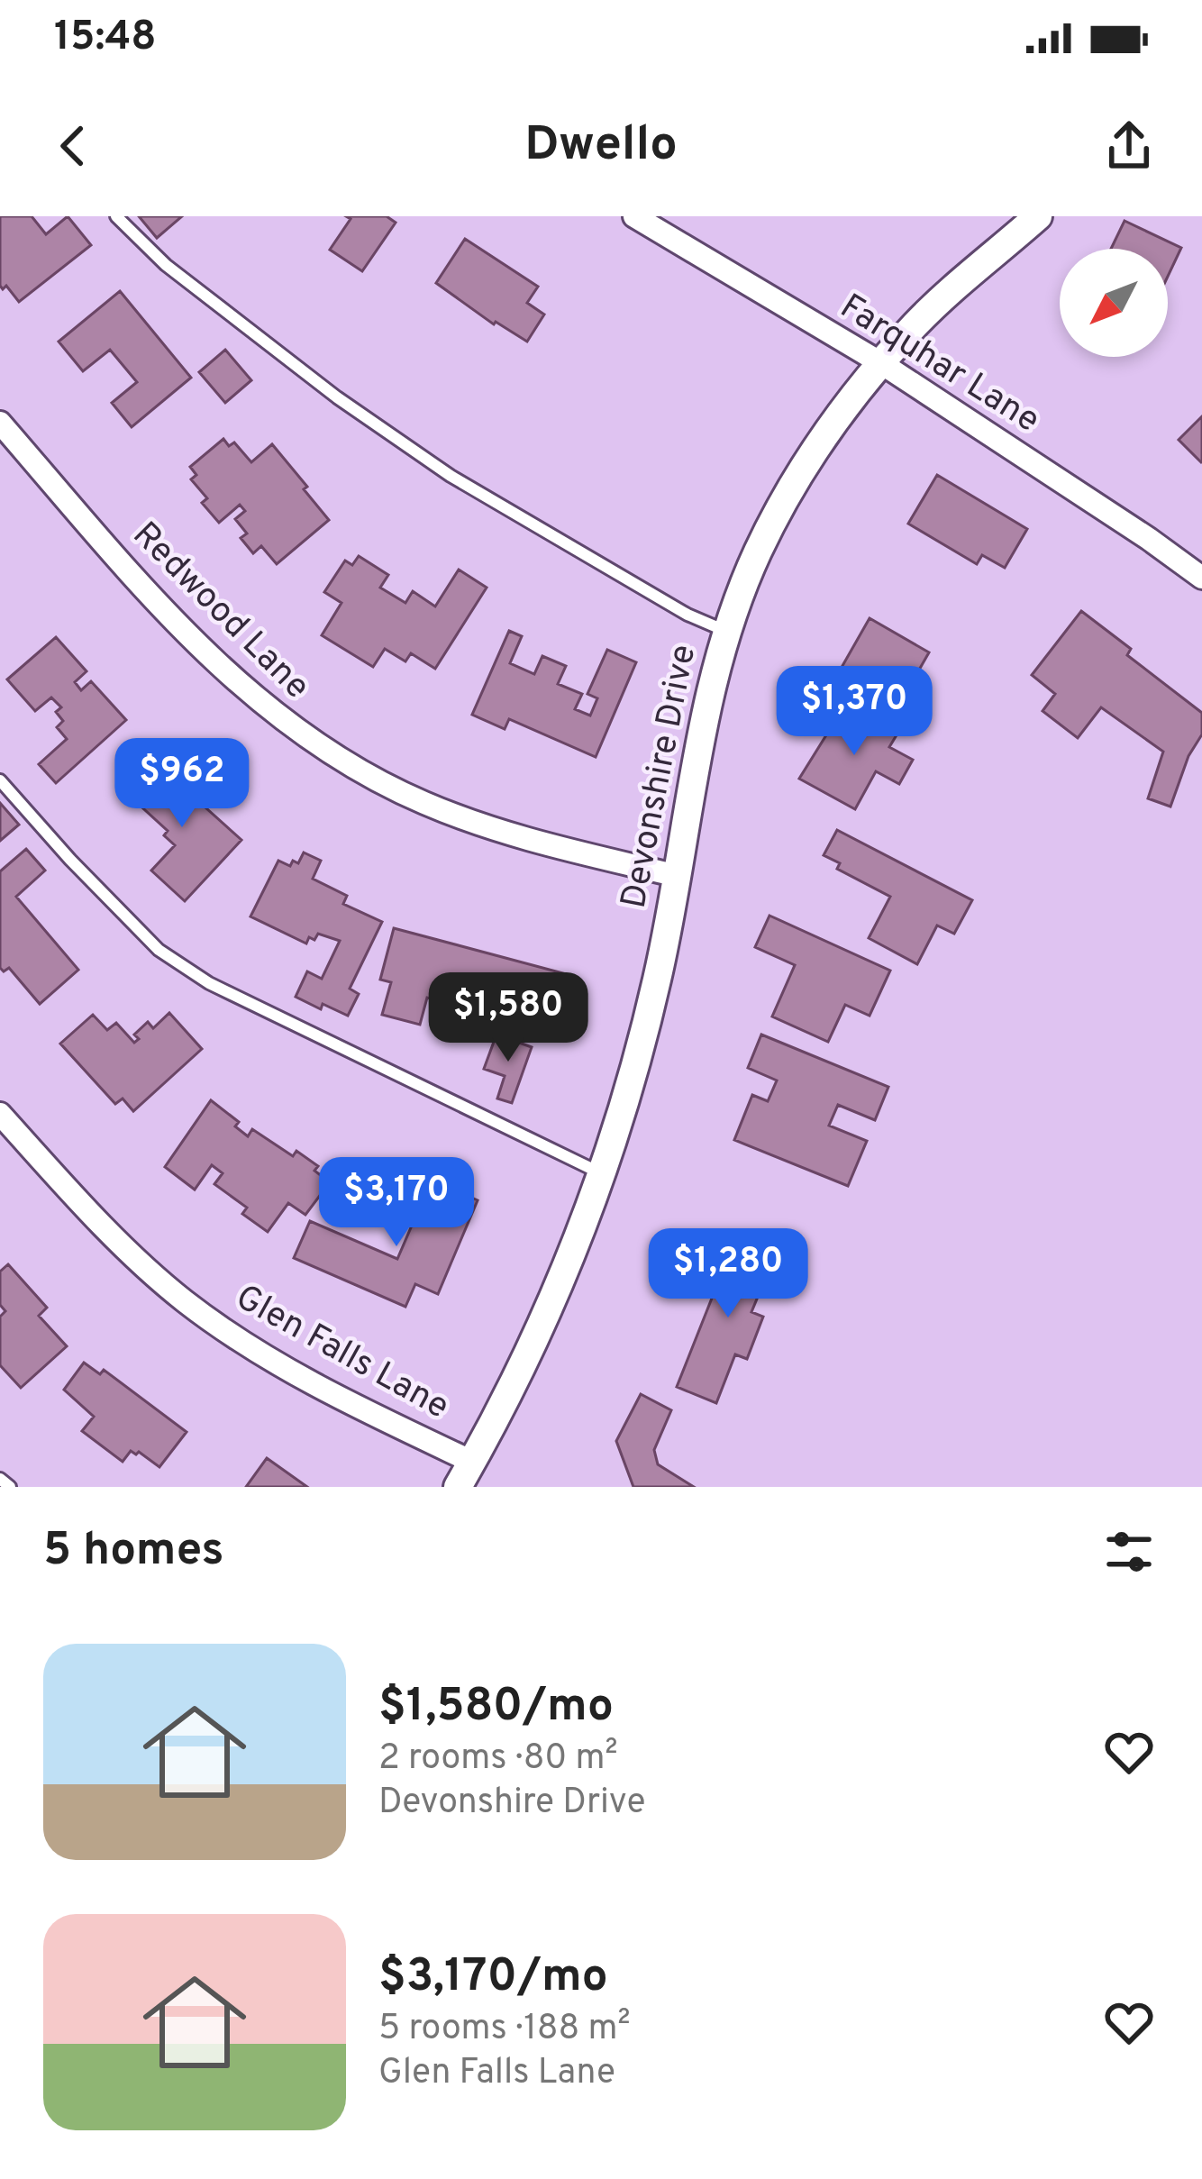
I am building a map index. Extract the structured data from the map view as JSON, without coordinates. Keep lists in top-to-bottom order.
{
  "streets": {
    "street": [
      "Farquhar Lane",
      "Redwood Lane",
      "Devonshire Drive",
      "Glen Falls Lane"
    ]
  },
  "crossings": [
    ["Farquhar Lane", "Devonshire Drive"],
    ["Redwood Lane", "Devonshire Drive"],
    ["Devonshire Drive", "Glen Falls Lane"]
  ],
  "north": "bottom left",
  "page": {
    "status": "15:48",
    "header": "Dwello",
    "price": [
      "$1,370",
      "$962",
      "$1,580",
      "$3,170",
      "$1,280"
    ],
    "heading": "5 homes",
    "list": [
      {
        "name": "$1,580/mo",
        "note": "2 rooms · 80 m² · Devonshire Drive"
      },
      {
        "name": "$3,170/mo",
        "note": "5 rooms · 188 m² · Glen Falls Lane"
      }
    ]
  }
}
